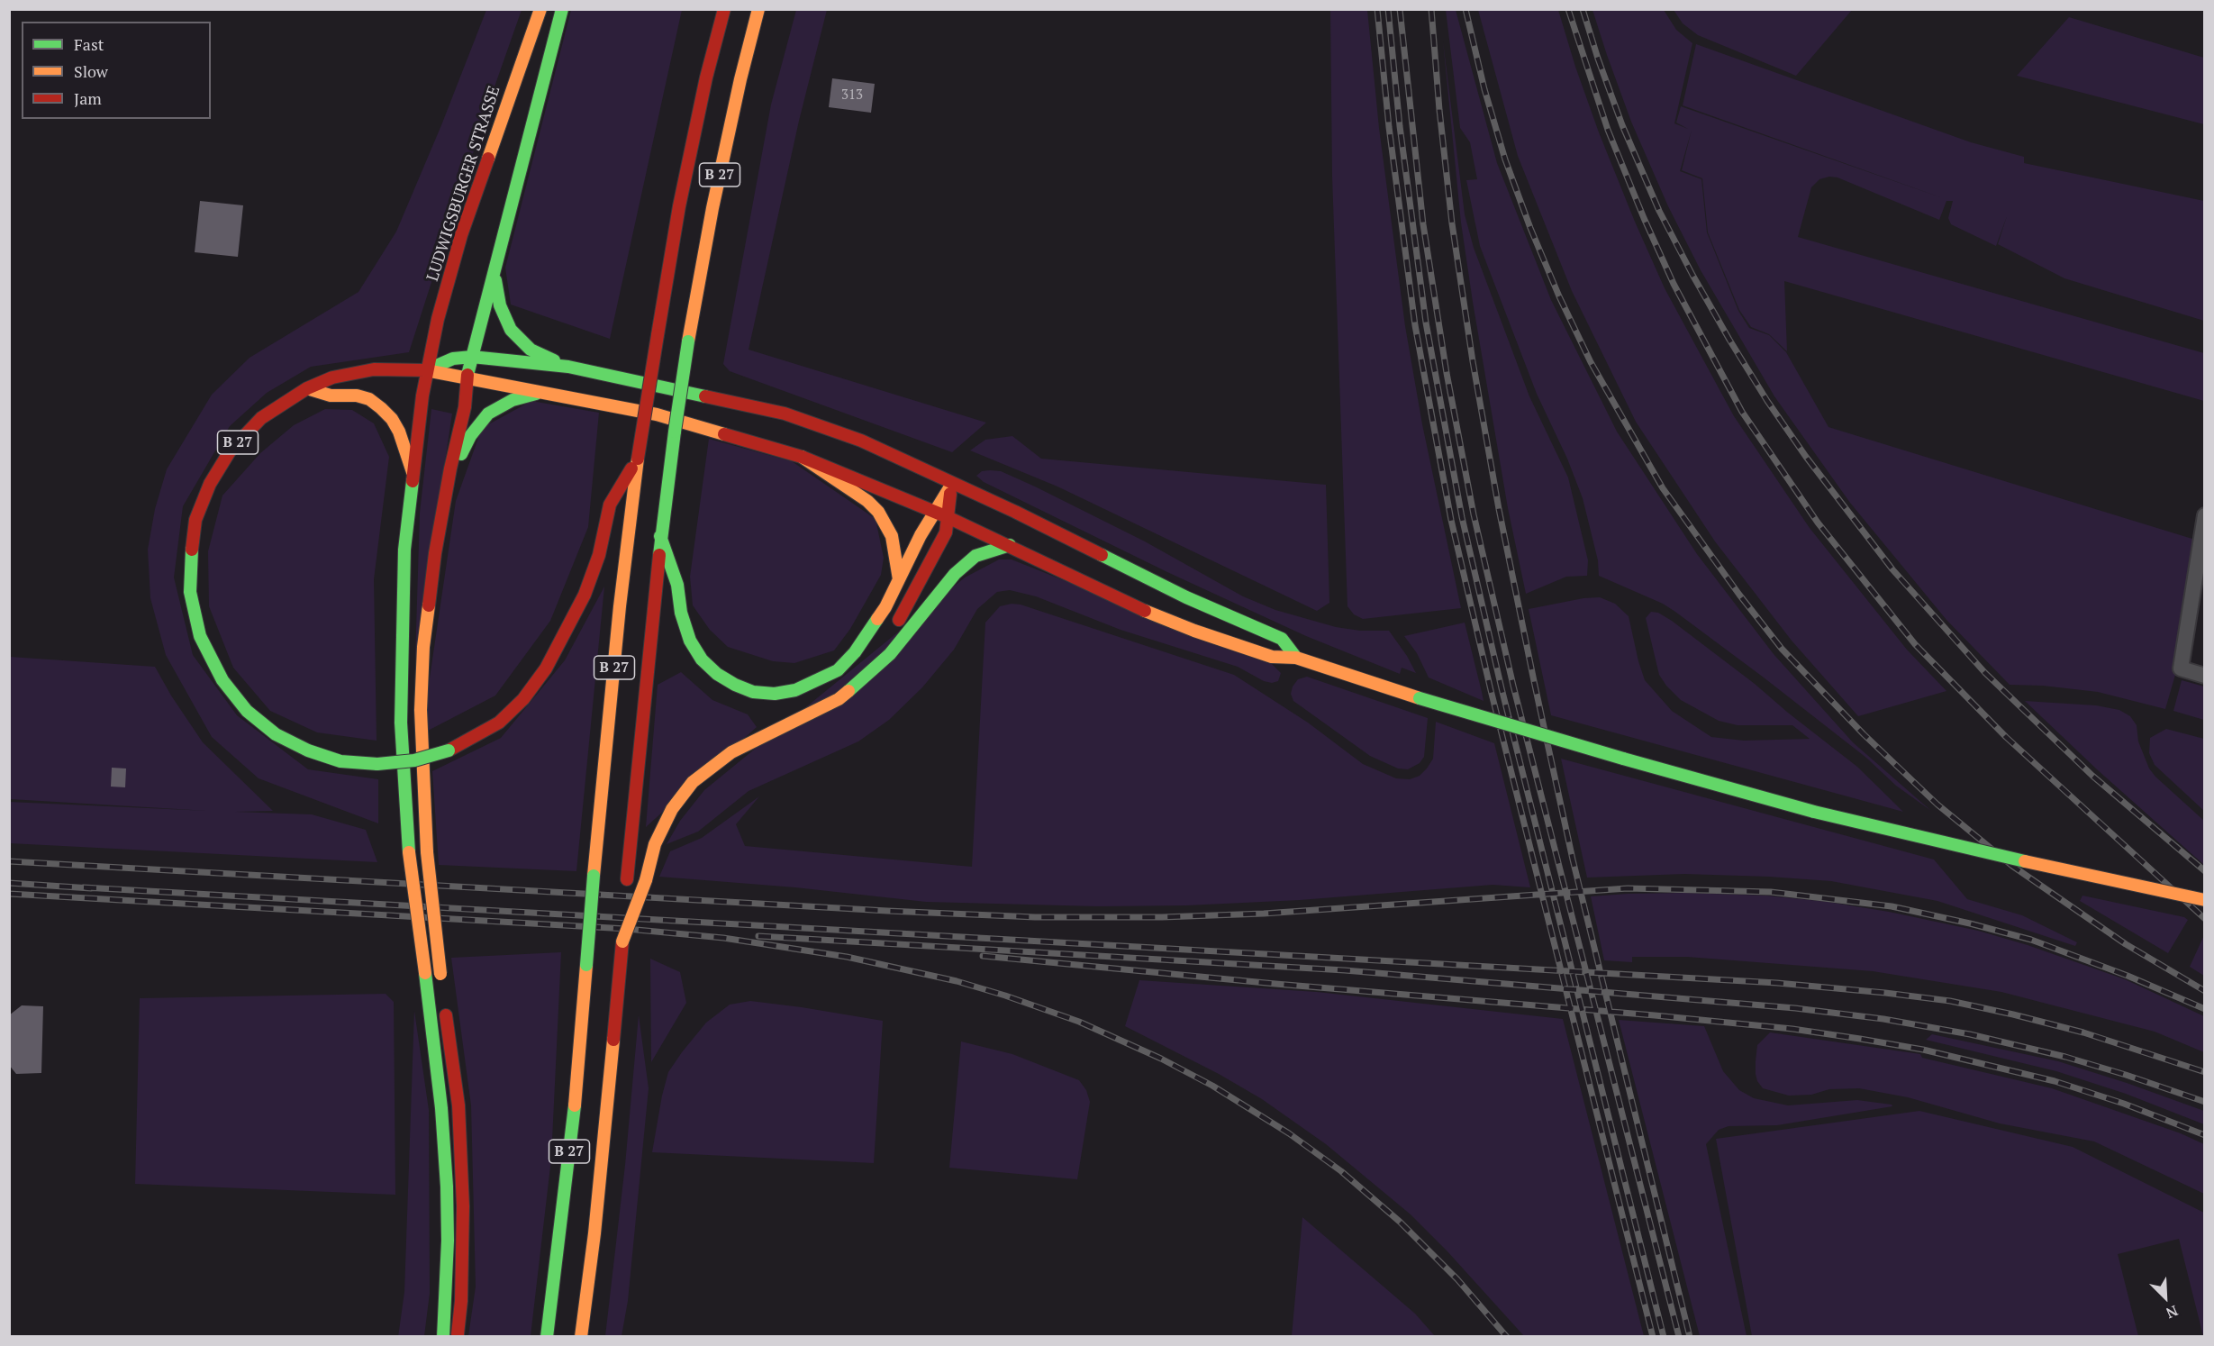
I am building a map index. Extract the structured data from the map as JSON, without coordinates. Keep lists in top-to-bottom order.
{
  "streets": {
    "main road": ["B 27", "LUDWIGSBURGER STRASSE"]
  },
  "crossings": [
    ["B 27", "LUDWIGSBURGER STRASSE"]
  ],
  "house_numbers": ["313"],
  "legend": ["Fast", "Slow", "Jam"],
  "north": "bottom right"
}
